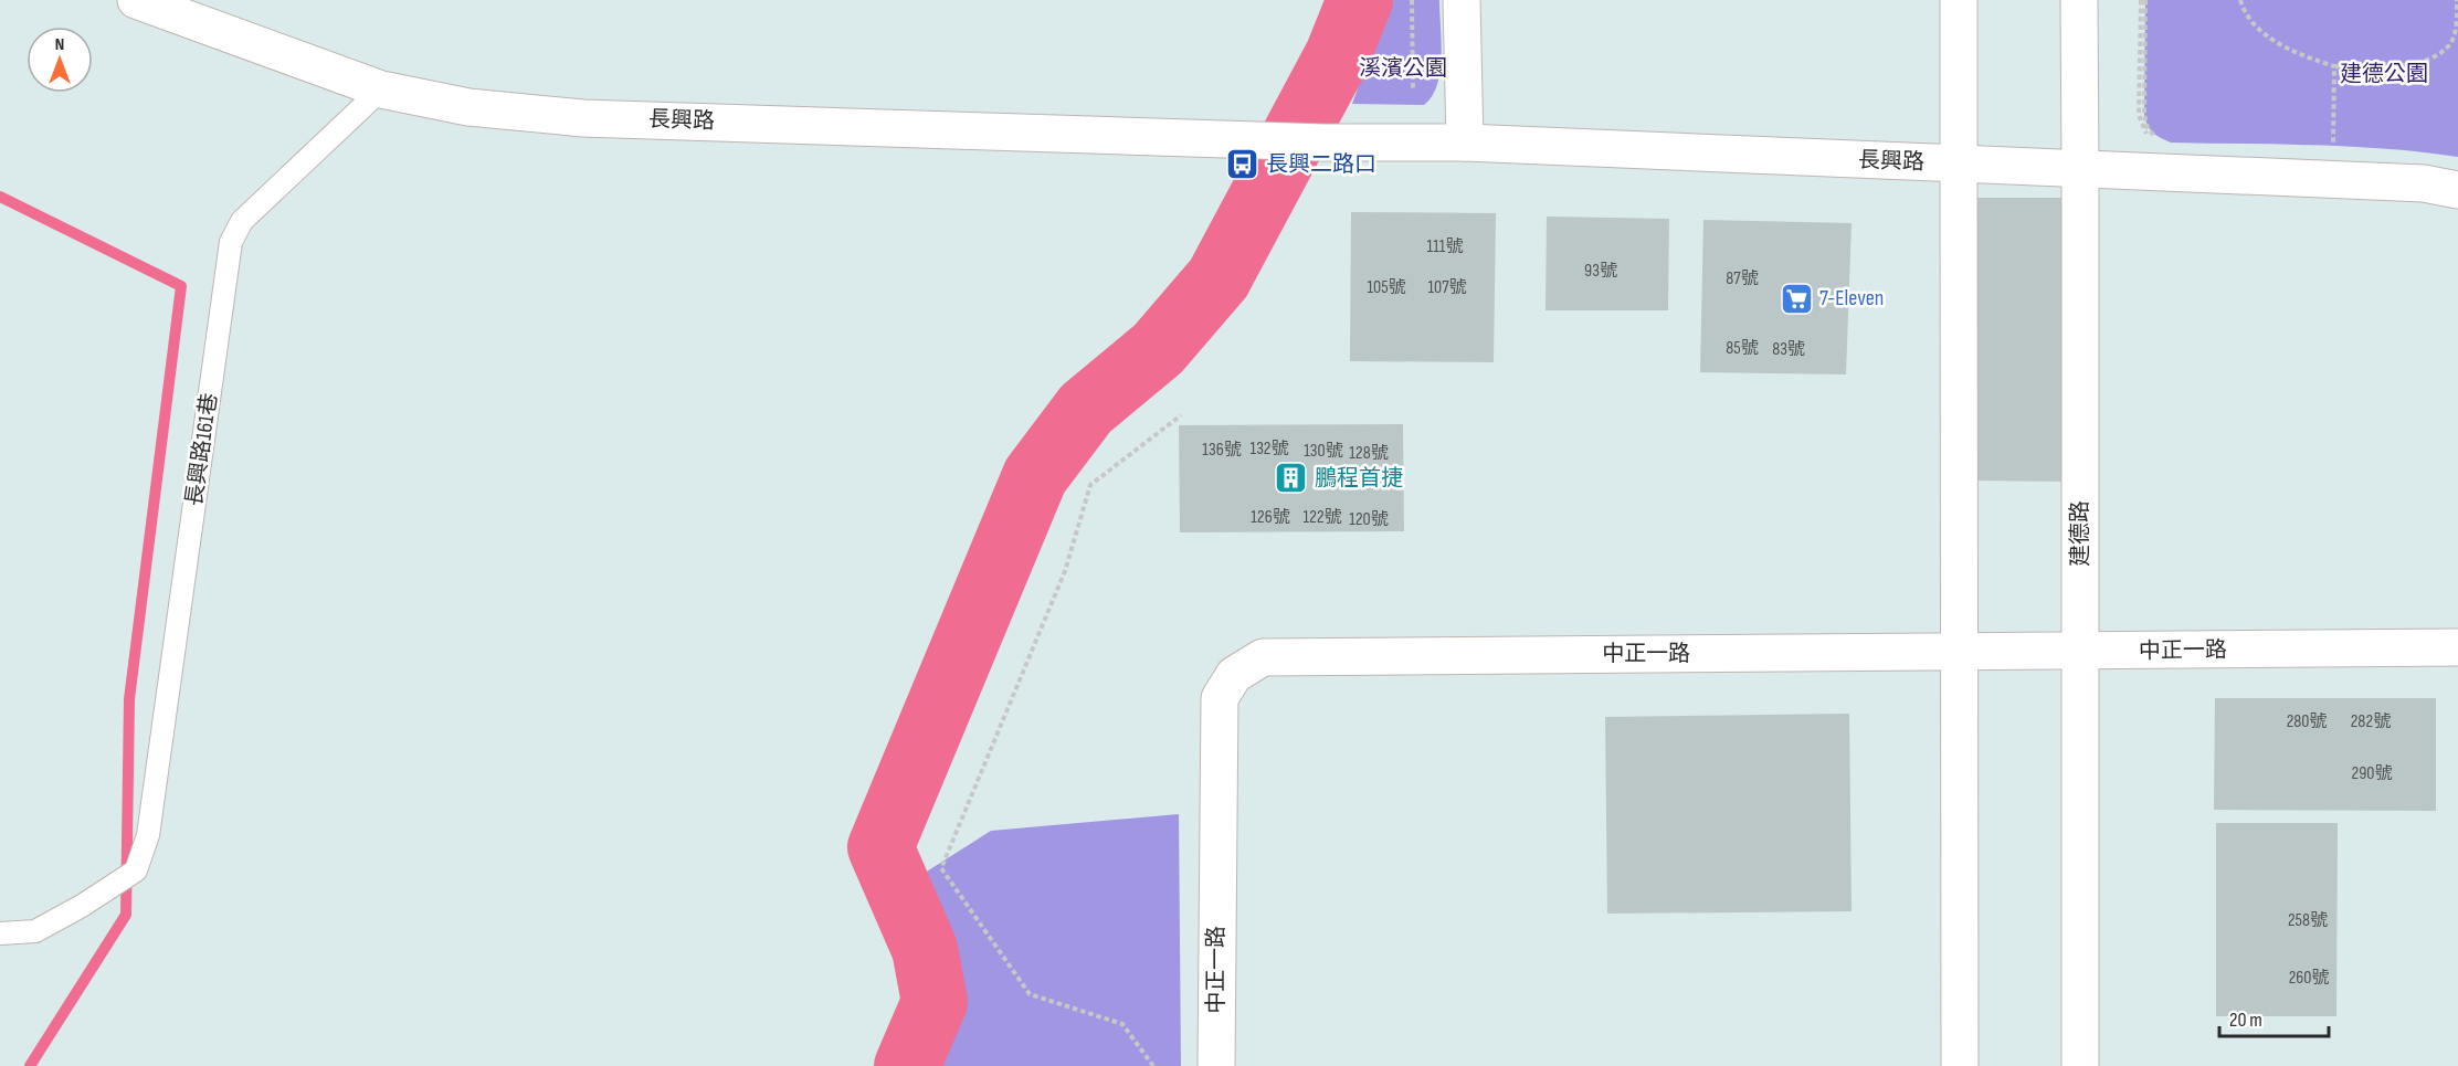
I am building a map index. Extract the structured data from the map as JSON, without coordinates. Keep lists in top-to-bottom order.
{
  "streets": {
    "main road": ["長興路", "建德路", "中正一路"],
    "lane": ["長興路161巷"]
  },
  "crossings": [
    ["長興路", "長興路161巷"],
    ["長興路", "建德路"],
    ["建德路", "中正一路"]
  ],
  "parks": ["溪濱公園", "建德公園"],
  "places": {
    "bus stop": ["長興二路口"],
    "supermarket": ["7-Eleven"],
    "building": ["鵬程首捷"]
  },
  "house_numbers": [
    "111號",
    "93號",
    "87號",
    "105號",
    "107號",
    "85號",
    "83號",
    "132號",
    "136號",
    "130號",
    "128號",
    "126號",
    "122號",
    "120號",
    "280號",
    "282號",
    "290號",
    "258號",
    "260號"
  ],
  "scale_bar": "20 m",
  "north": "top"
}
